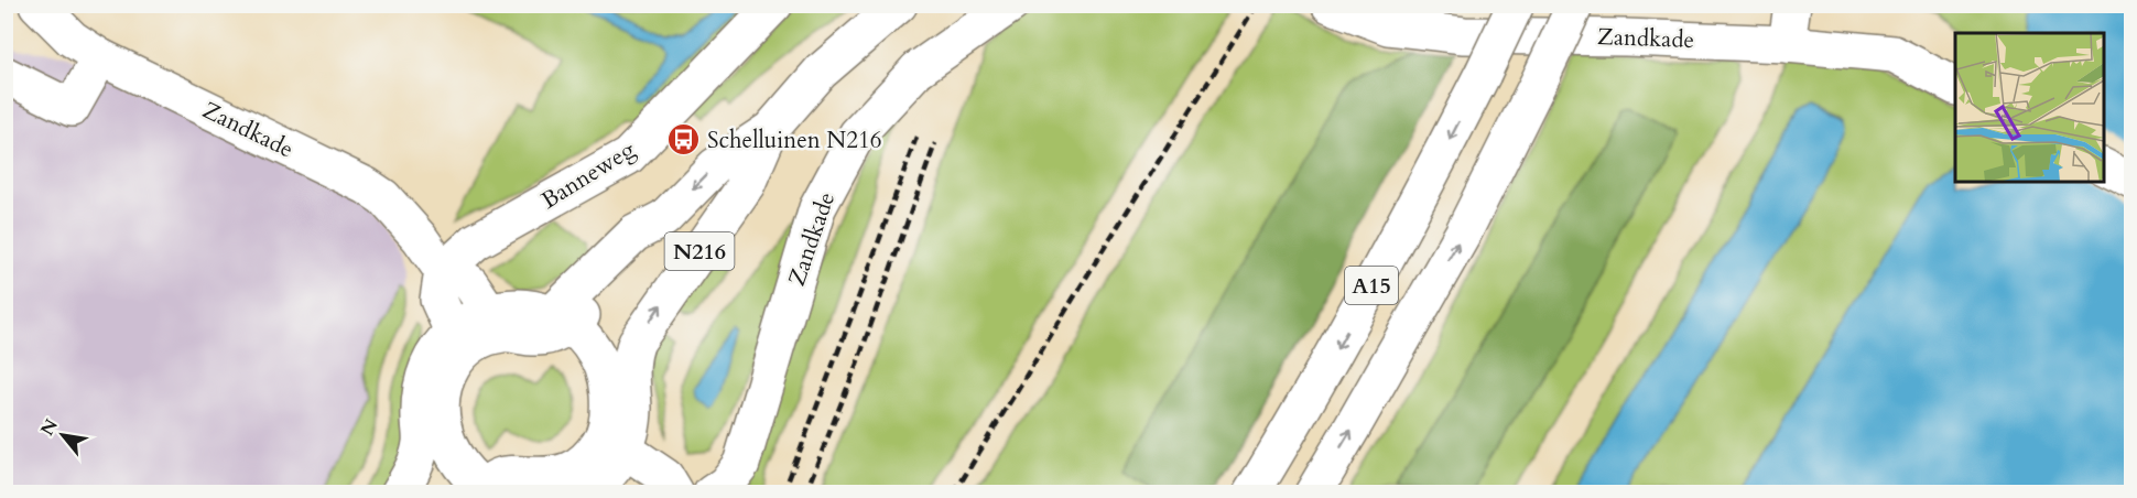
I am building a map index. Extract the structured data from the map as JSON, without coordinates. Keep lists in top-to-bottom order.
{
  "streets": {
    "main road": [
      "Zandkade",
      "Banneweg",
      "N216",
      "A15"
    ]
  },
  "crossings": [
    ["Zandkade", "Banneweg"],
    ["Zandkade", "N216"]
  ],
  "places": {
    "bus stop": ["Schelluinen N216"]
  },
  "north": "top left"
}
